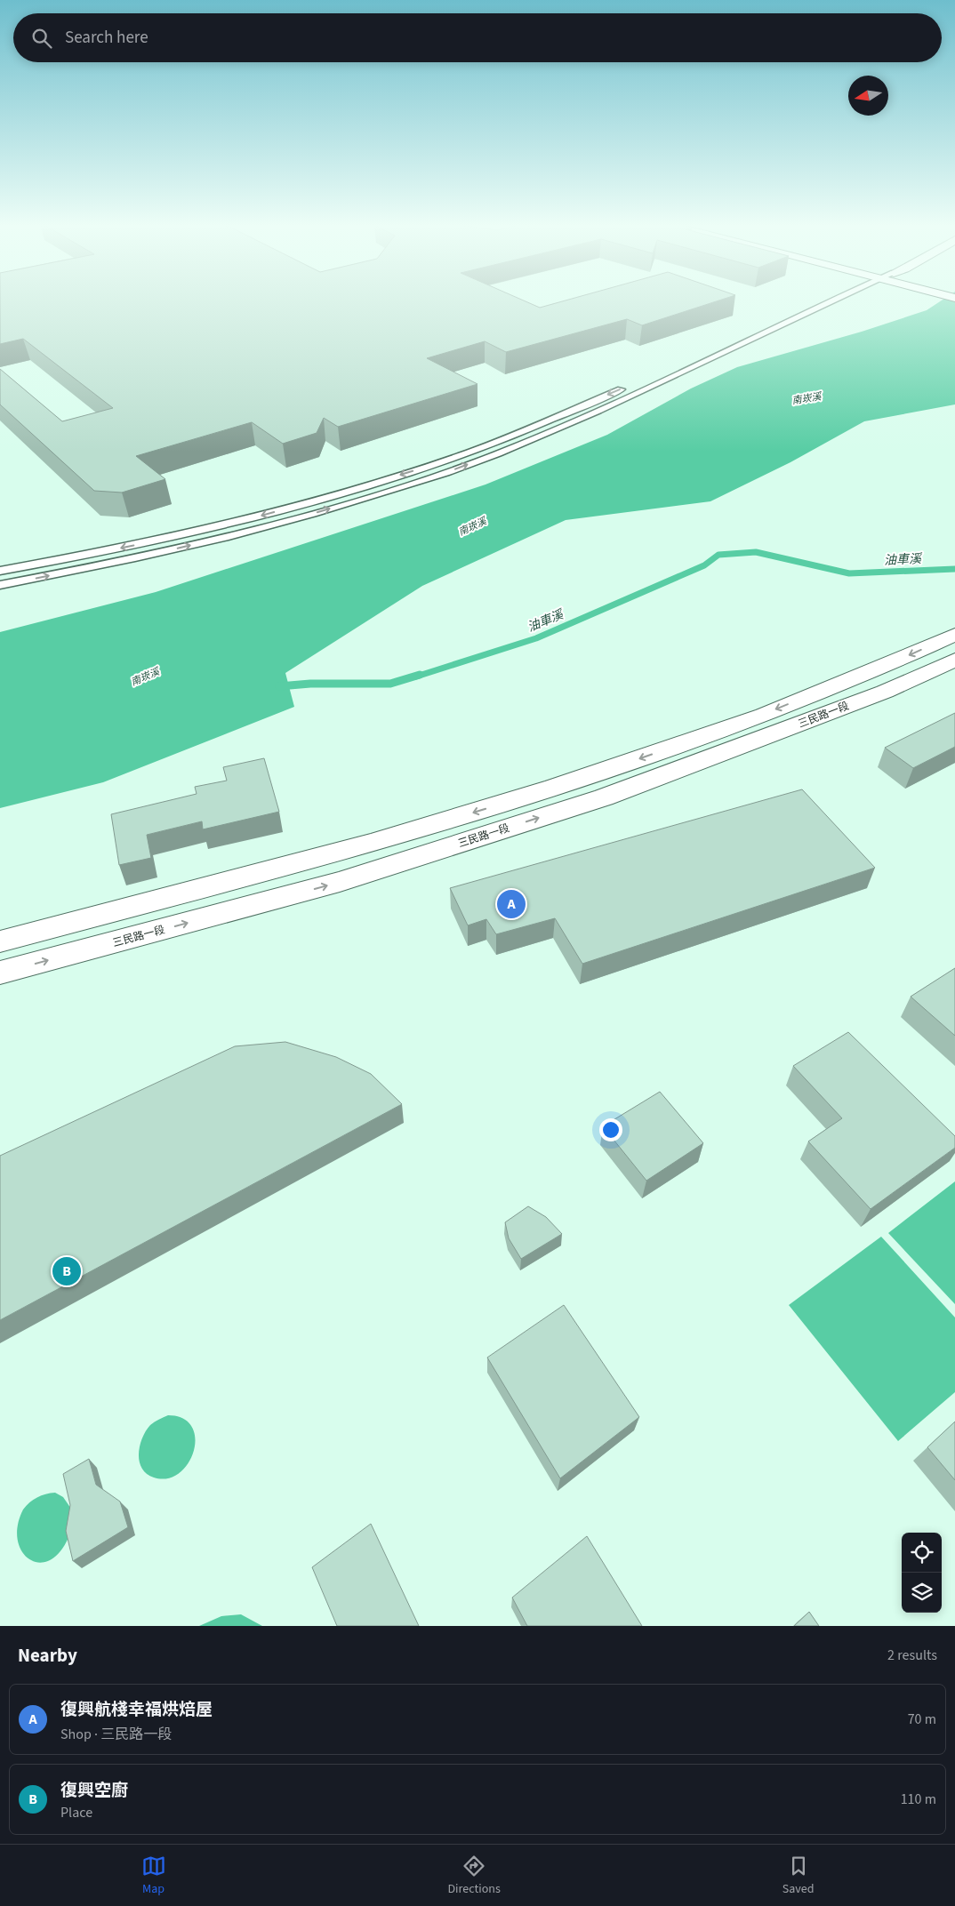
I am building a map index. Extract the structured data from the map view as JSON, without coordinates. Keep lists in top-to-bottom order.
{
  "streets": {
    "main road": ["三民路一段"]
  },
  "water": ["南崁溪", "油車溪"],
  "north": "left",
  "page": {
    "search": "Search here",
    "pins": ["A", "B"],
    "heading": ["Nearby", "2 results"],
    "list": [
      {
        "mark": "A",
        "name": "復興航棧幸福烘焙屋",
        "note": "Shop · 三民路一段",
        "value": "70 m"
      },
      {
        "mark": "B",
        "name": "復興空廚",
        "note": "Place",
        "value": "110 m"
      }
    ],
    "nav": ["Map", "Directions", "Saved"]
  }
}
